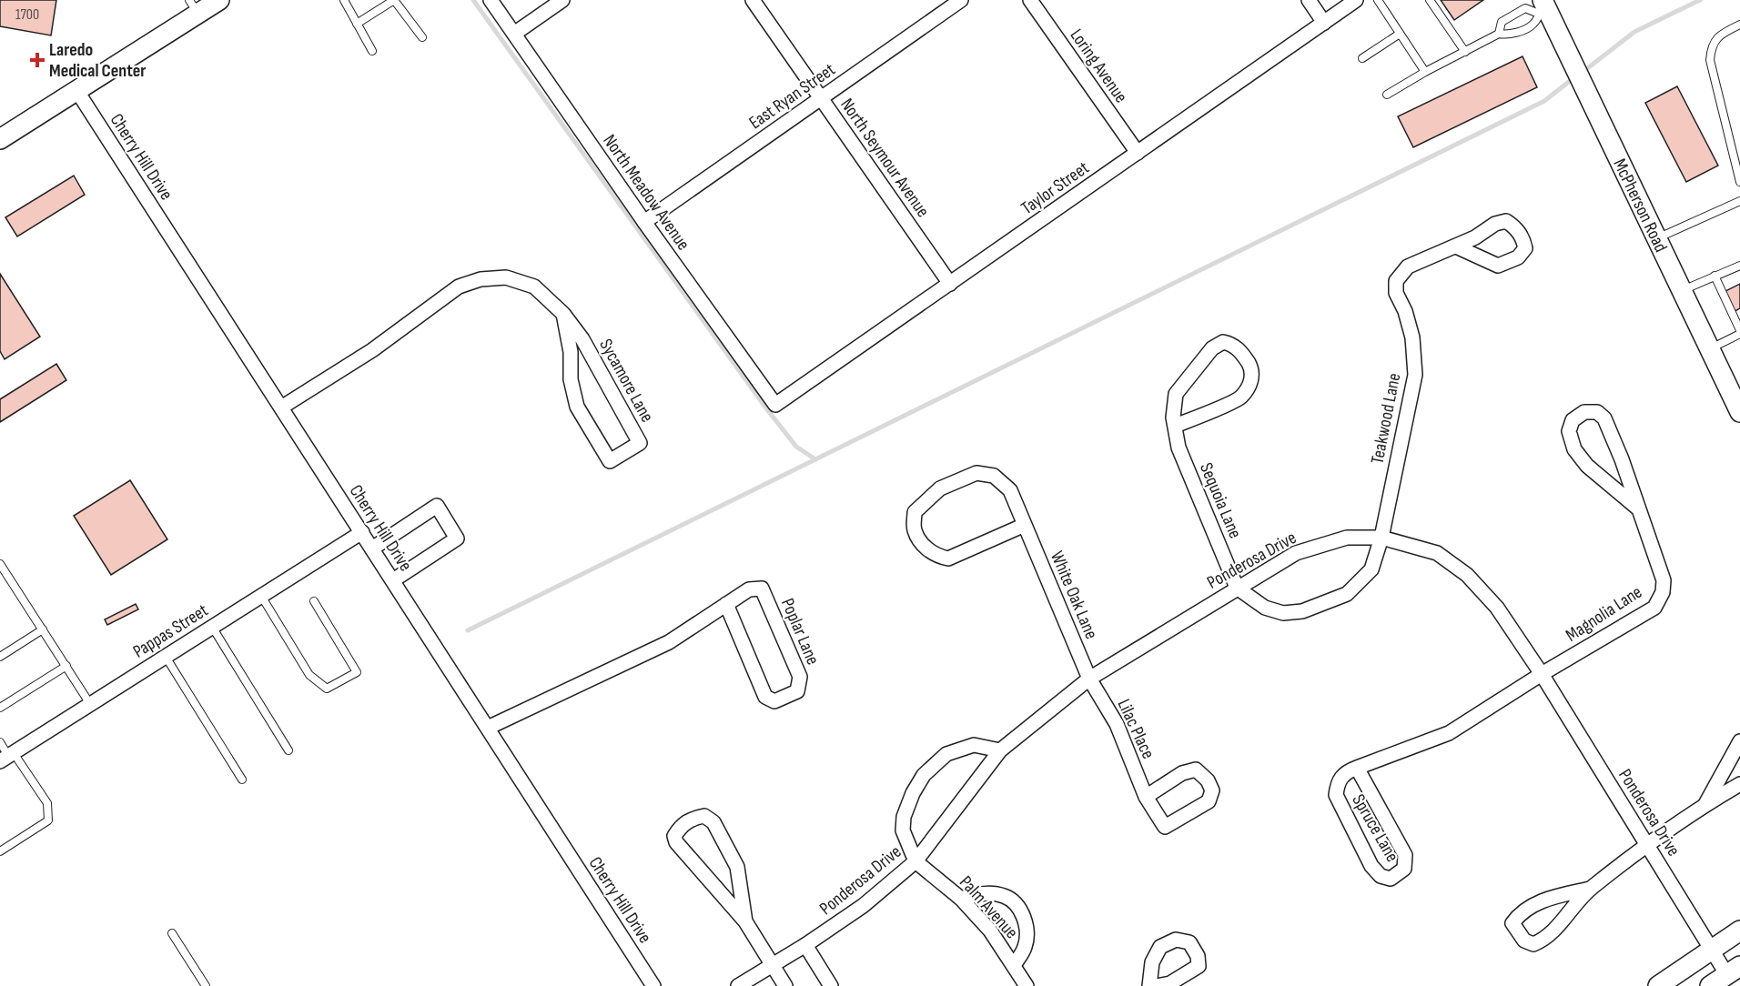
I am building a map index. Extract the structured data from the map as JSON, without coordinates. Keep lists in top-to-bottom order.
{
  "streets": {
    "main road": ["McPherson Road"],
    "street": [
      "Loring Avenue",
      "East Ryan Street",
      "Cherry Hill Drive",
      "North Seymour Avenue",
      "Taylor Street",
      "North Meadow Avenue",
      "Sycamore Lane",
      "Teakwood Lane",
      "Sequoia Lane",
      "Ponderosa Drive",
      "White Oak Lane",
      "Magnolia Lane",
      "Pappas Street",
      "Poplar Lane",
      "Lilac Place",
      "Spruce Lane",
      "Palm Avenue"
    ]
  },
  "crossings": [
    ["Loring Avenue", "Taylor Street"],
    ["East Ryan Street", "North Seymour Avenue"],
    ["East Ryan Street", "North Meadow Avenue"],
    ["Cherry Hill Drive", "Sycamore Lane"],
    ["Cherry Hill Drive", "Pappas Street"],
    ["Cherry Hill Drive", "Poplar Lane"],
    ["North Seymour Avenue", "Taylor Street"],
    ["Taylor Street", "North Meadow Avenue"],
    ["Teakwood Lane", "Ponderosa Drive"],
    ["Sequoia Lane", "Ponderosa Drive"],
    ["Ponderosa Drive", "White Oak Lane"],
    ["Ponderosa Drive", "Magnolia Lane"],
    ["Ponderosa Drive", "Lilac Place"],
    ["Ponderosa Drive", "Spruce Lane"],
    ["Ponderosa Drive", "Palm Avenue"],
    ["White Oak Lane", "Lilac Place"],
    ["Magnolia Lane", "Spruce Lane"]
  ],
  "places": {
    "health": ["Laredo Medical Center"]
  },
  "house_numbers": ["1700"]
}
